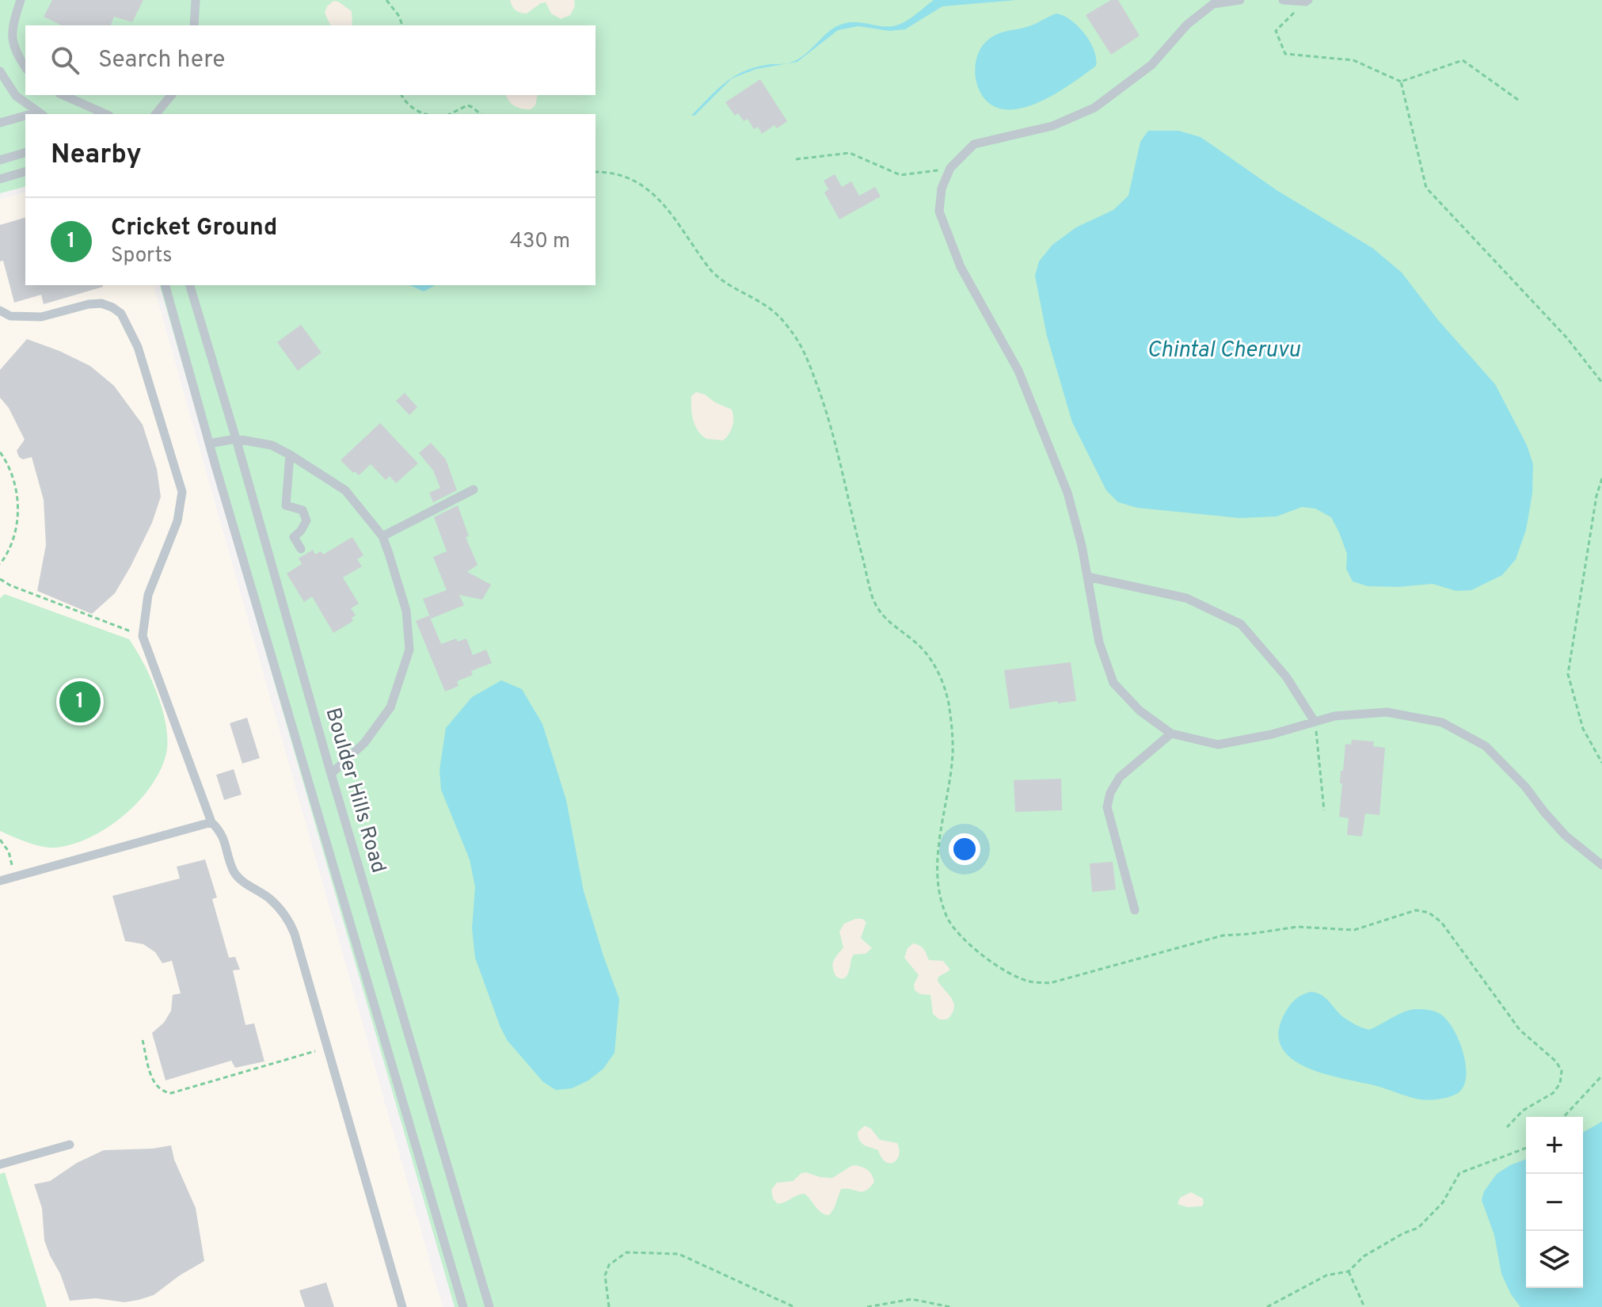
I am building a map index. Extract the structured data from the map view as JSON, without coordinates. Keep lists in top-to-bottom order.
{
  "streets": {
    "lane": ["Boulder Hills Road"]
  },
  "water": ["Chintal Cheruvu"],
  "page": {
    "search": "Search here",
    "heading": "Nearby",
    "list": [
      {
        "mark": "1",
        "name": "Cricket Ground",
        "note": "Sports",
        "value": "430 m"
      }
    ],
    "pins": "1",
    "map_buttons": ["+", "−"]
  }
}
